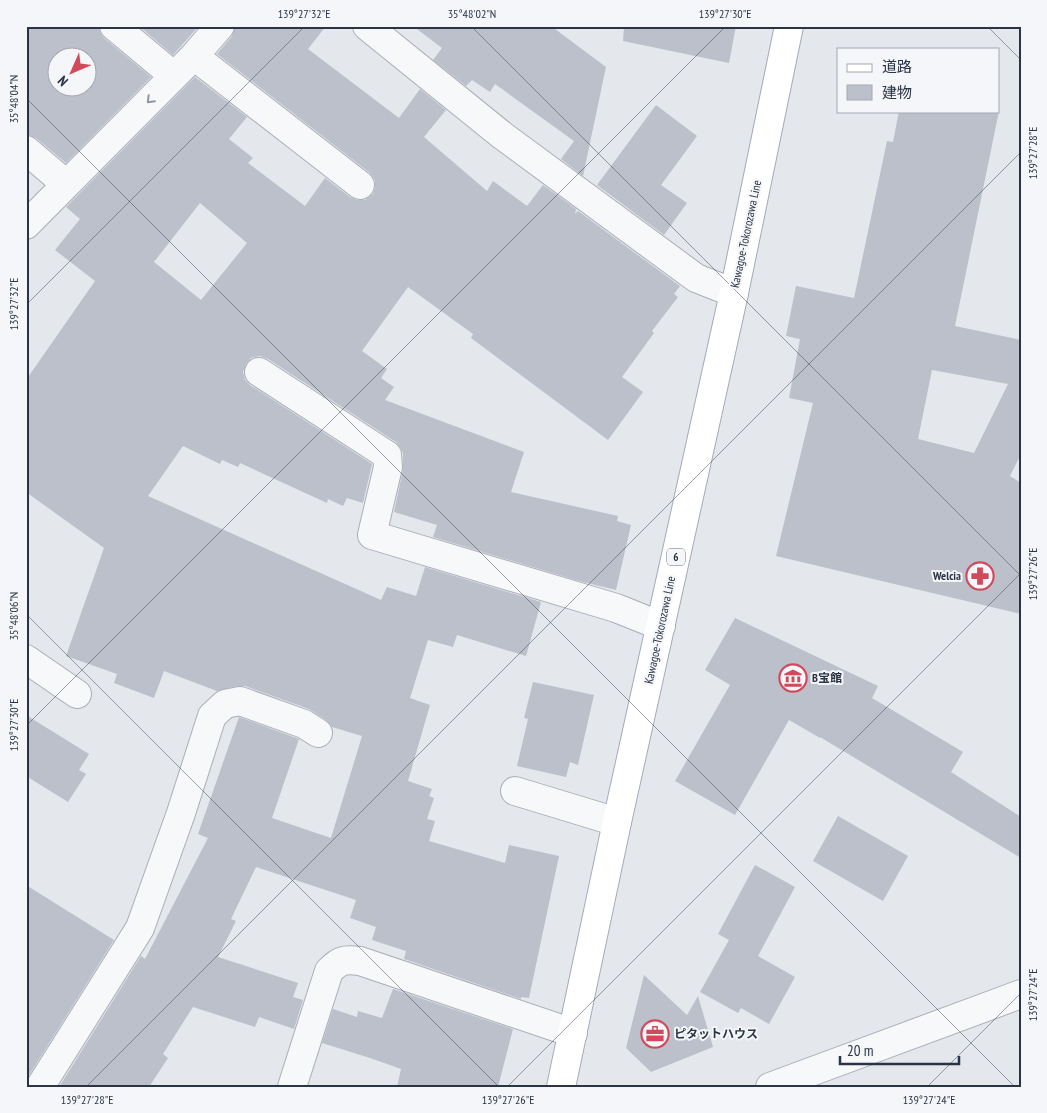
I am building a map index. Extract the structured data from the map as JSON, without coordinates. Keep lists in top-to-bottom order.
{
  "streets": {
    "main road": ["Kawagoe-Tokorozawa Line", "6"]
  },
  "places": {
    "pharmacy": ["Welcia"],
    "museum": ["B宝館"],
    "office": ["ピタットハウス"]
  },
  "legend": ["道路", "建物"],
  "scale_bar": "20 m",
  "north": "bottom left",
  "coordinates": [
    "139°27'32\"E",
    "35°48'02\"N",
    "139°27'30\"E",
    "35°48'04\"N",
    "139°27'28\"E",
    "139°27'26\"E",
    "35°48'06\"N",
    "139°27'24\"E"
  ]
}
